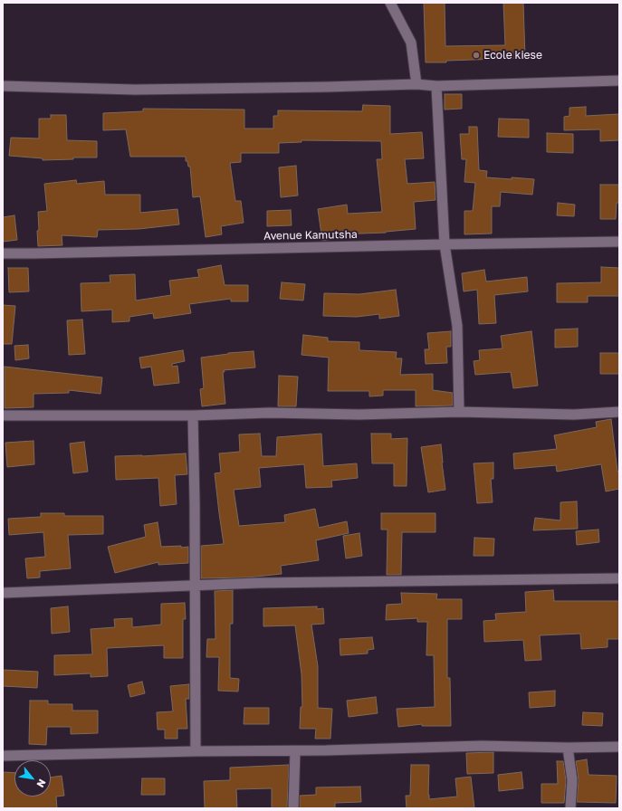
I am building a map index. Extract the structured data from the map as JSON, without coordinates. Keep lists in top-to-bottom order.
{
  "streets": {
    "street": ["Avenue Kamutsha"]
  },
  "places": ["Ecole kiese"],
  "north": "bottom right"
}
